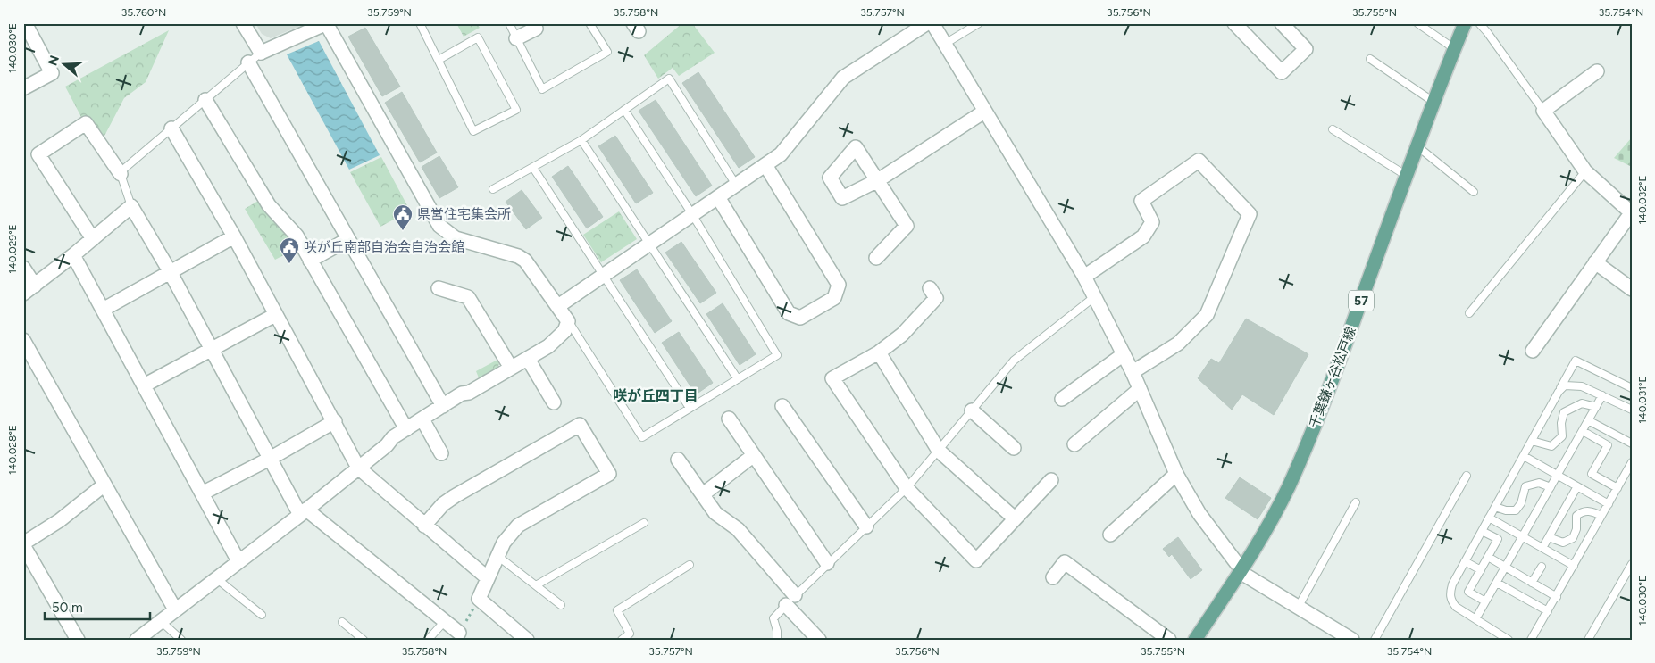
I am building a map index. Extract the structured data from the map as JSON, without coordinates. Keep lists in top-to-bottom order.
{
  "streets": {
    "main road": ["57", "千葉鎌ヶ谷松戸線"]
  },
  "districts": ["咲が丘四丁目"],
  "places": {
    "public building": ["県営住宅集会所", "咲が丘南部自治会自治会館"]
  },
  "scale_bar": "50 m",
  "north": "left",
  "coordinates": [
    "35.760°N",
    "35.759°N",
    "35.758°N",
    "35.757°N",
    "35.756°N",
    "35.755°N",
    "35.754°N",
    "140.030°E",
    "140.032°E",
    "140.029°E",
    "140.031°E",
    "140.028°E"
  ]
}
